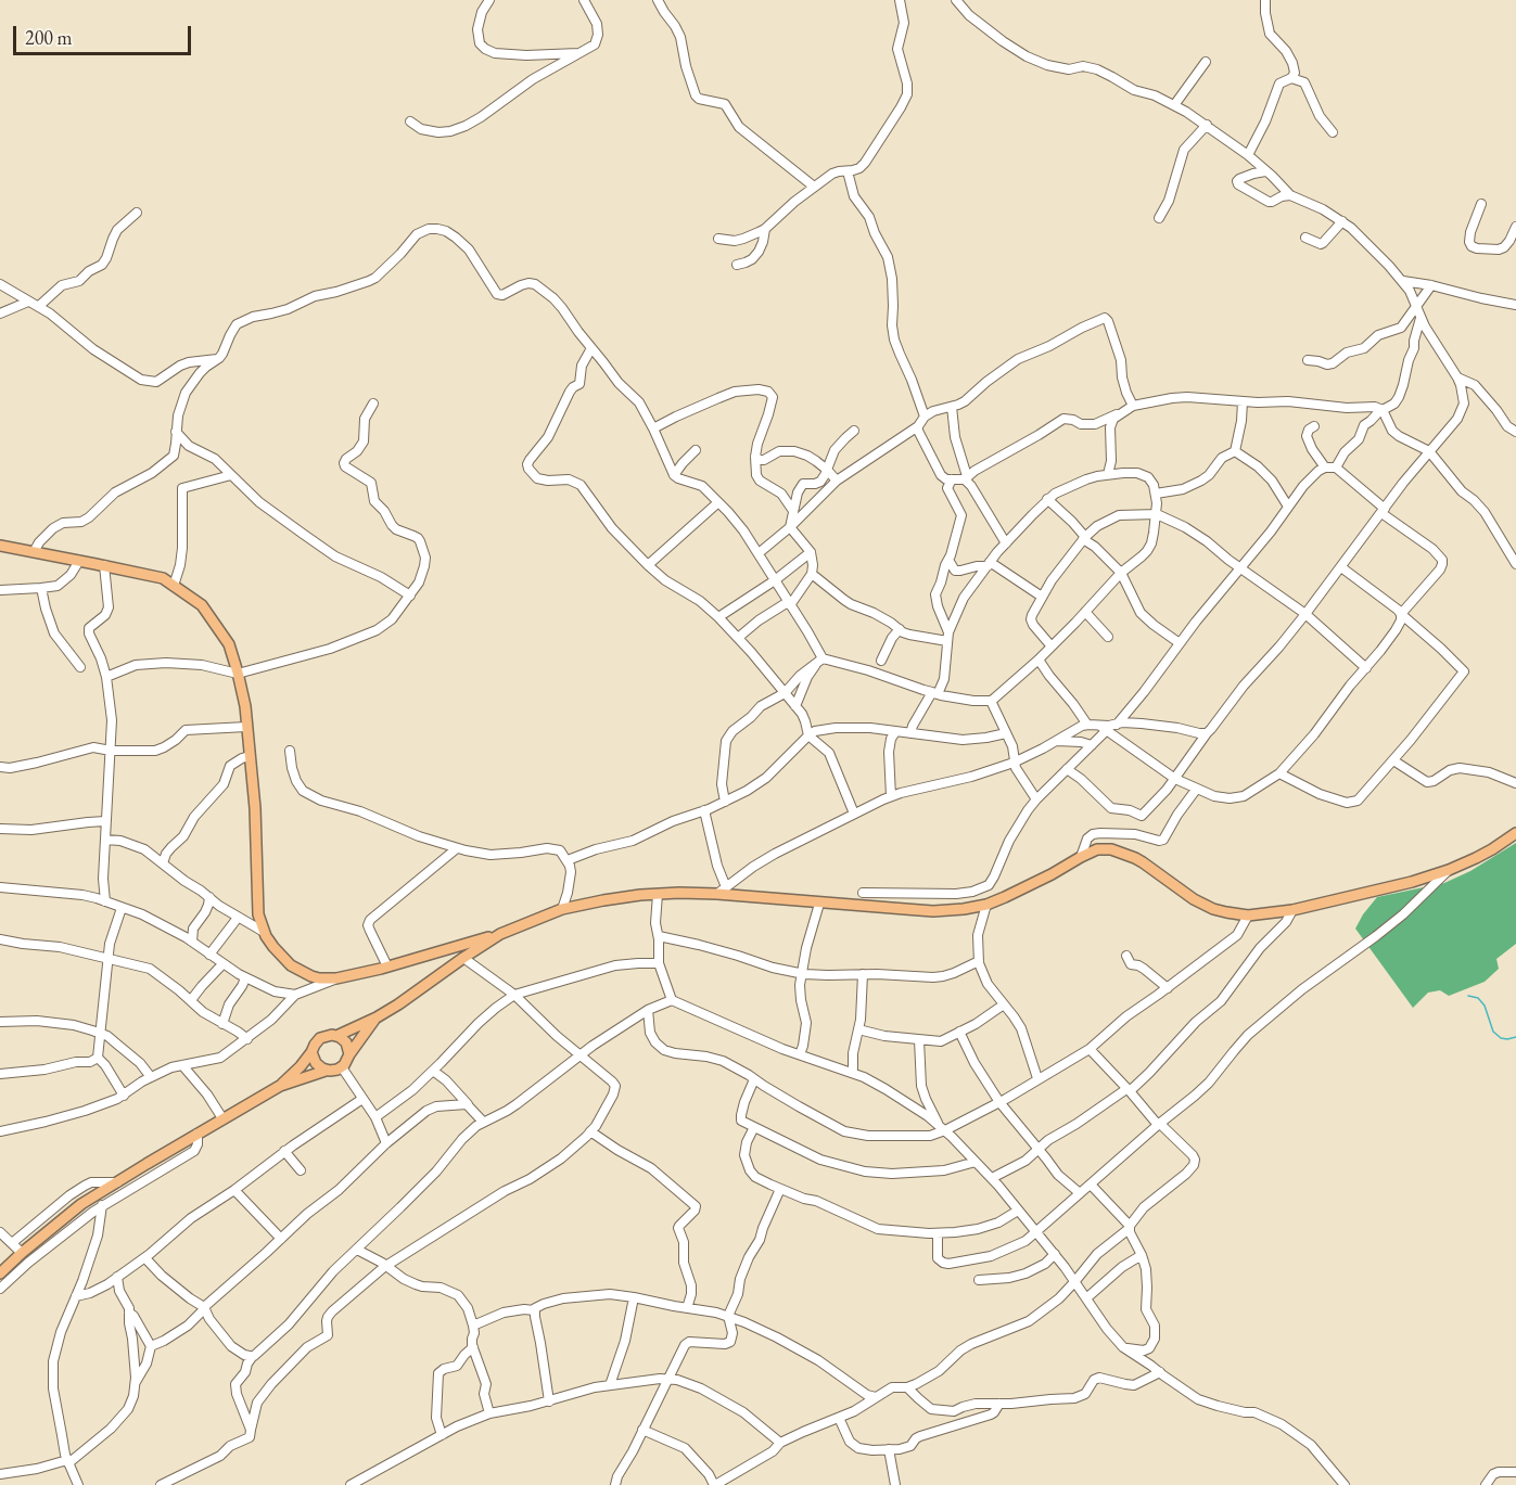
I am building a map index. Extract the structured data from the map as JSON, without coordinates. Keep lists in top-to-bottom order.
{
  "scale_bar": "200 m"
}
